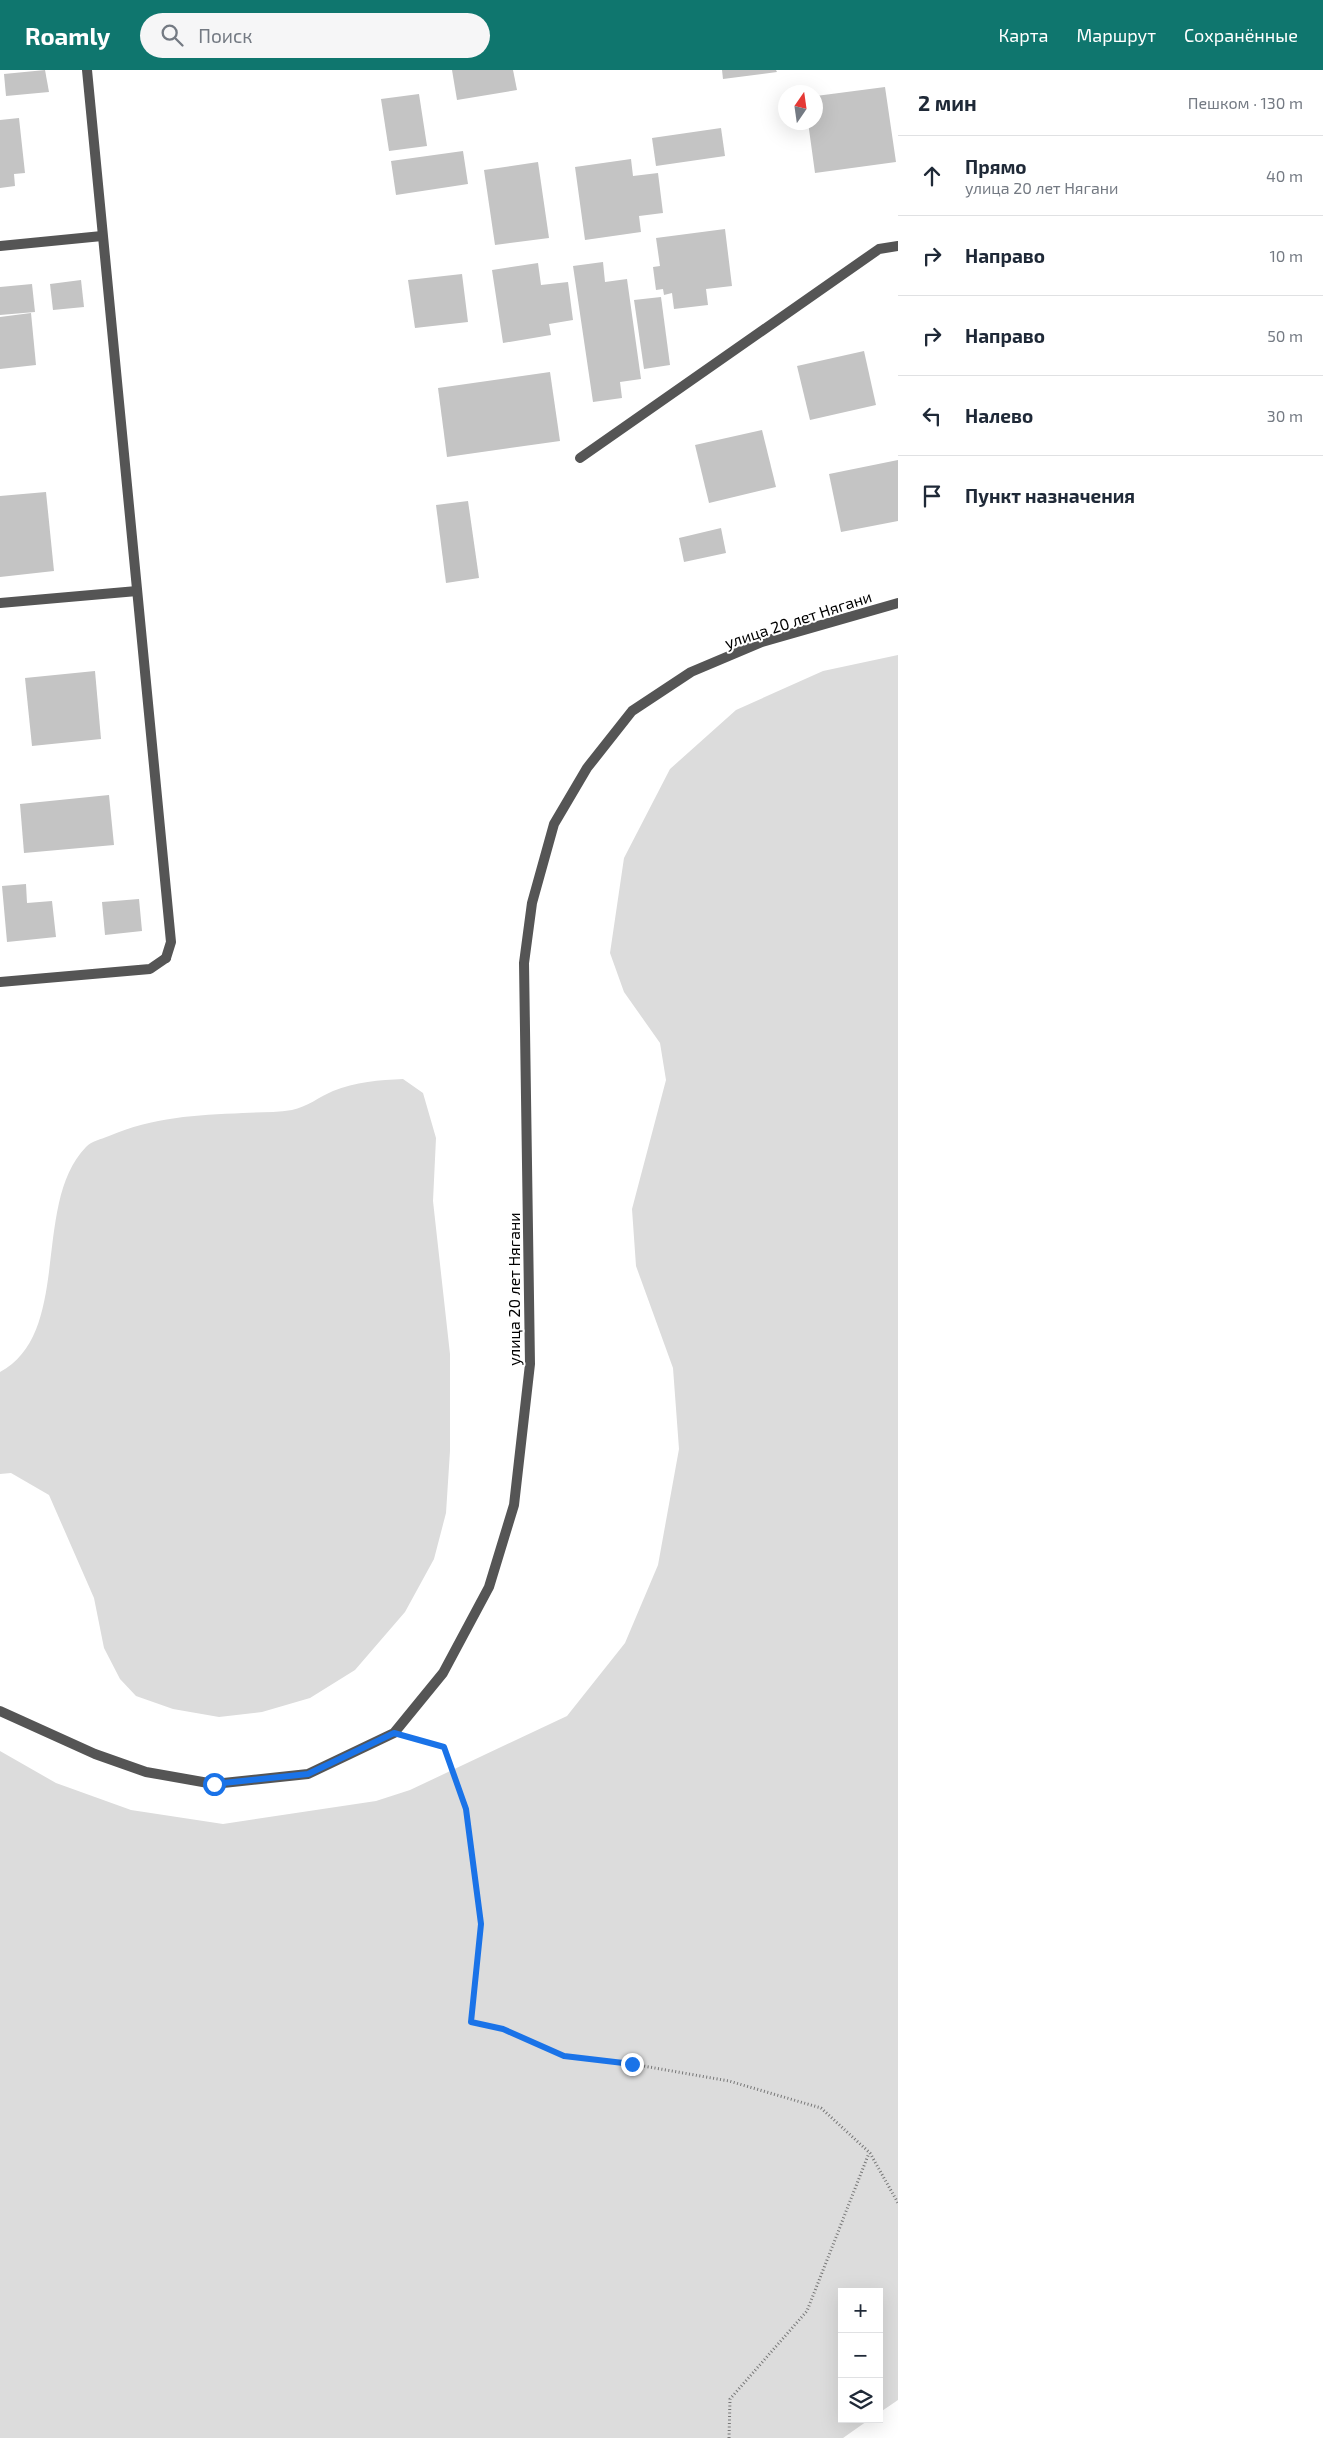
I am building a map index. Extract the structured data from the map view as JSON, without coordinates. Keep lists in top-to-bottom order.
{
  "streets": {
    "street": ["улица 20 лет Нягани"]
  },
  "north": "top",
  "page": {
    "header": "Roamly",
    "search": "Поиск",
    "nav": ["Карта", "Маршрут", "Сохранённые"],
    "heading": ["2 мин", "Пешком · 130 m"],
    "list": [
      ["Прямо", "улица 20 лет Нягани", "40 m"],
      ["Направо", "10 m"],
      ["Направо", "50 m"],
      ["Налево", "30 m"],
      "Пункт назначения"
    ],
    "map_buttons": ["+", "−"]
  }
}
